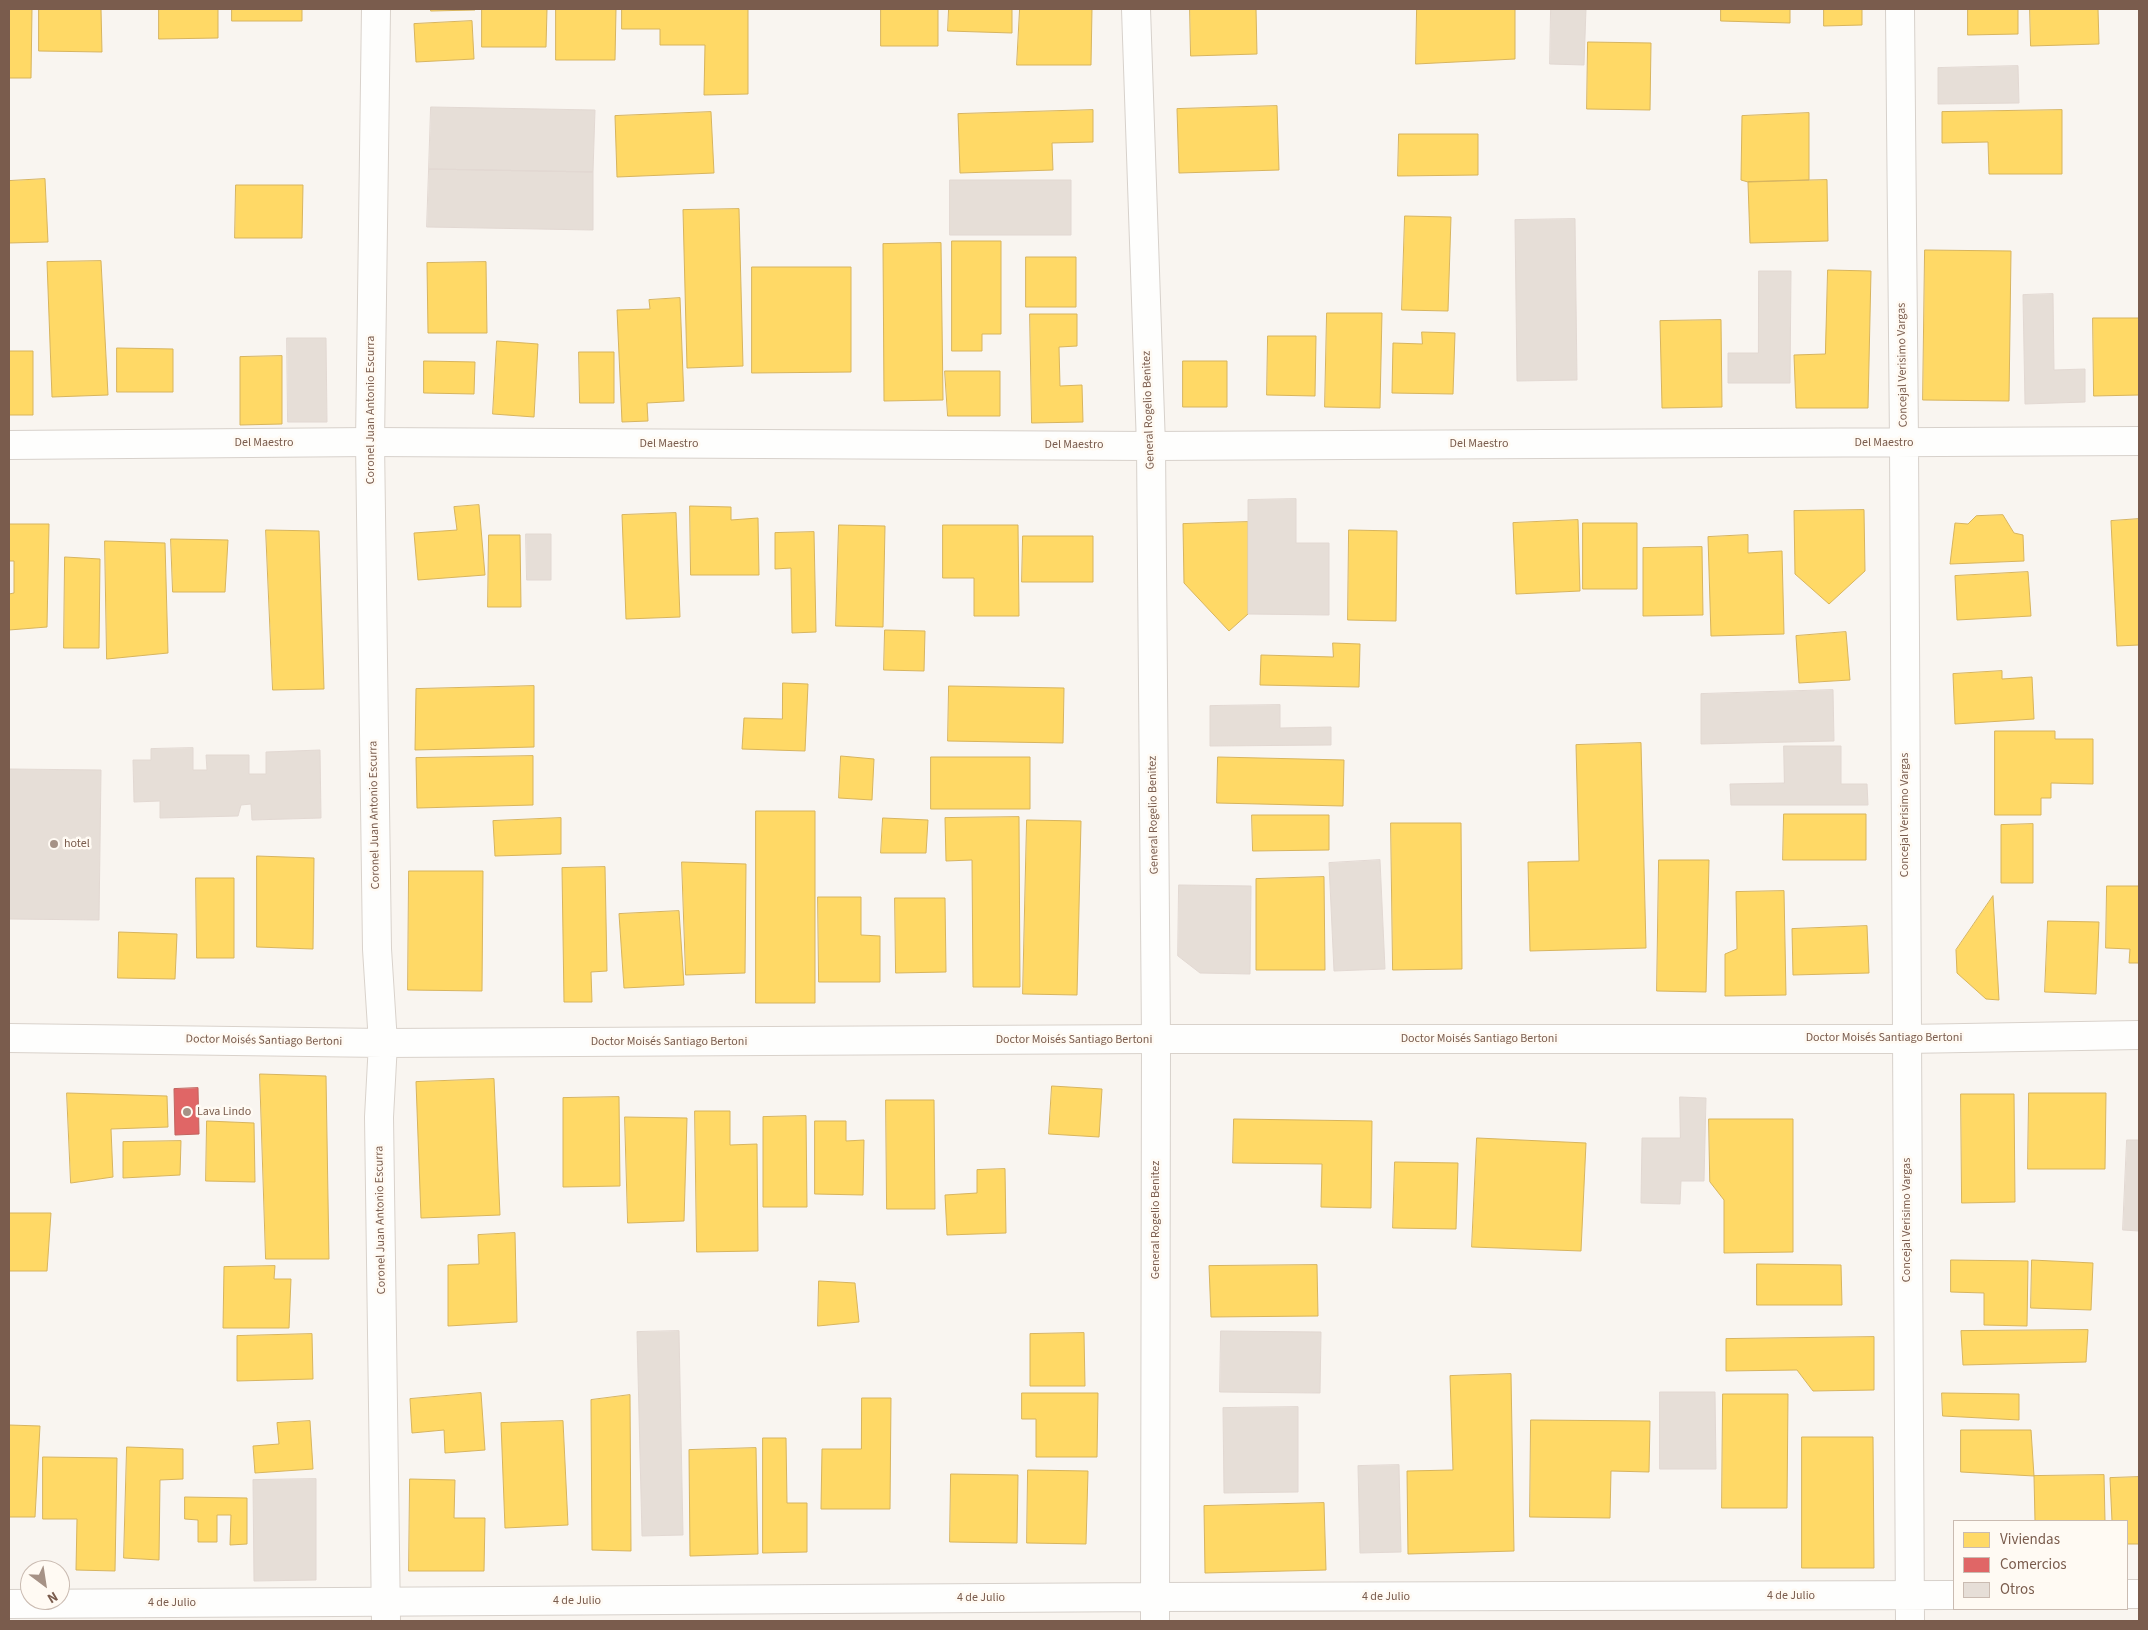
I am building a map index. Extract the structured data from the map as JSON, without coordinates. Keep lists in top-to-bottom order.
{
  "streets": {
    "street": [
      "Concejal Verisimo Vargas",
      "Coronel Juan Antonio Escurra",
      "General Rogelio Benitez",
      "Del Maestro",
      "Doctor Moisés Santiago Bertoni",
      "4 de Julio"
    ]
  },
  "crossings": [
    ["Concejal Verisimo Vargas", "Del Maestro"],
    ["Concejal Verisimo Vargas", "Doctor Moisés Santiago Bertoni"],
    ["Concejal Verisimo Vargas", "4 de Julio"],
    ["Coronel Juan Antonio Escurra", "Del Maestro"],
    ["Coronel Juan Antonio Escurra", "Doctor Moisés Santiago Bertoni"],
    ["Coronel Juan Antonio Escurra", "4 de Julio"],
    ["General Rogelio Benitez", "Del Maestro"],
    ["General Rogelio Benitez", "Doctor Moisés Santiago Bertoni"],
    ["General Rogelio Benitez", "4 de Julio"]
  ],
  "places": ["hotel", "Lava Lindo"],
  "legend": ["Viviendas", "Comercios", "Otros"],
  "north": "bottom right"
}
